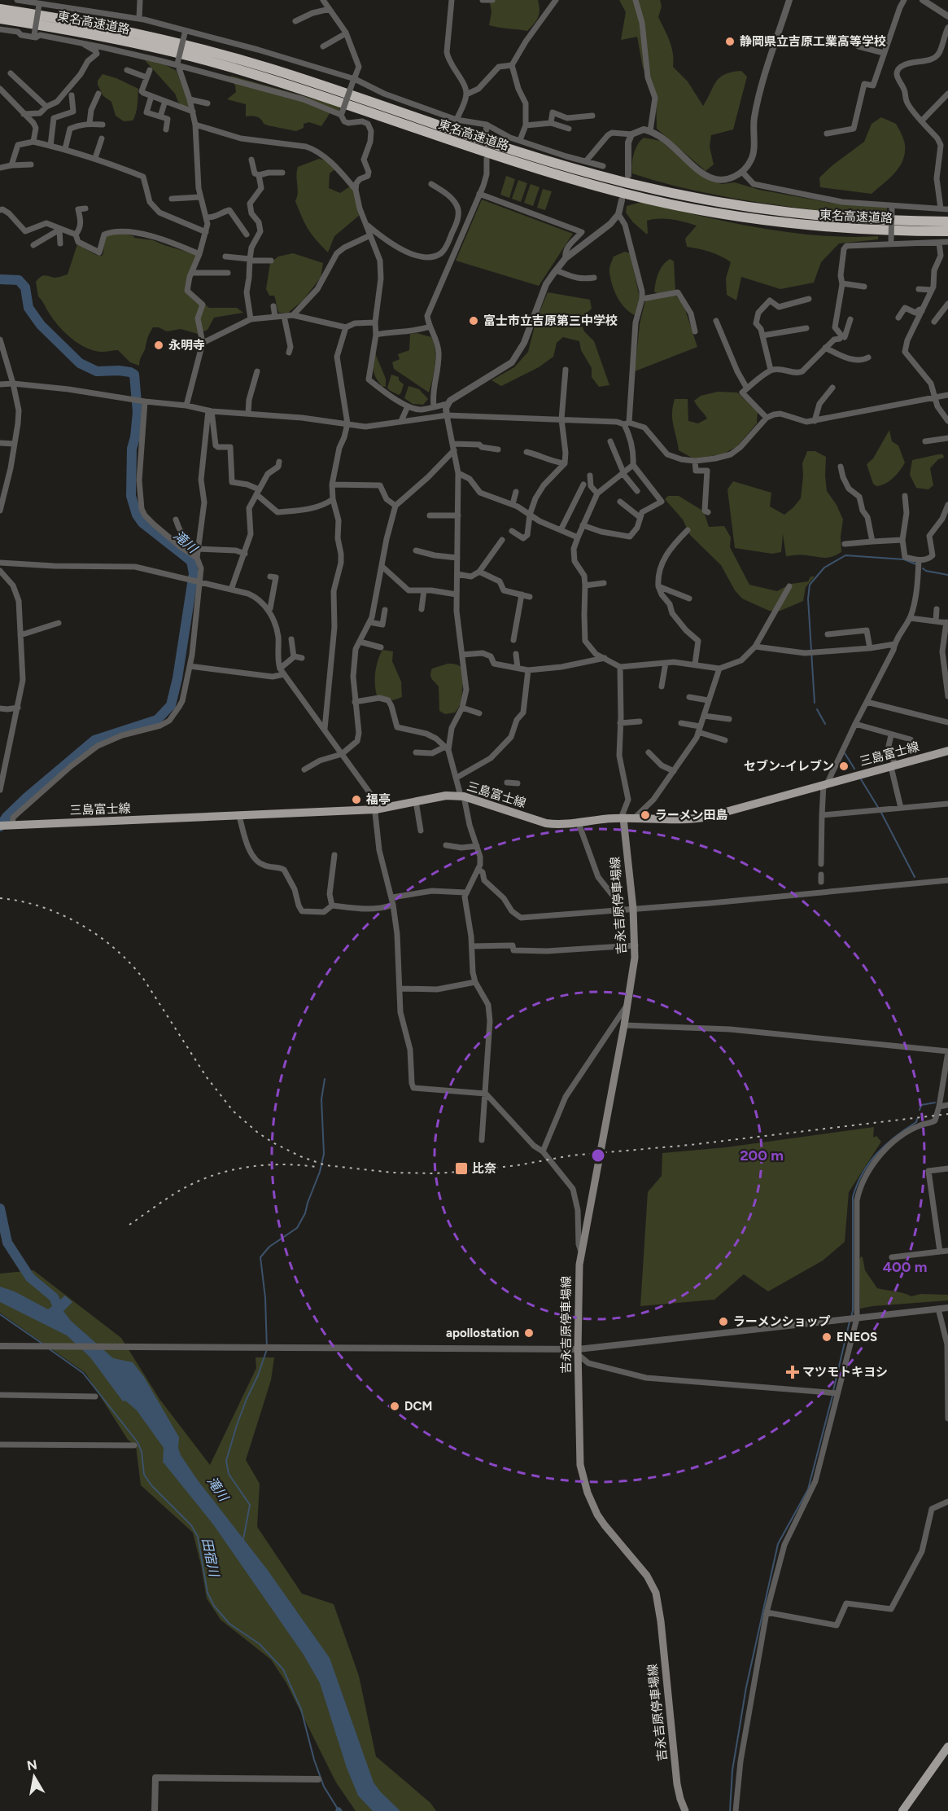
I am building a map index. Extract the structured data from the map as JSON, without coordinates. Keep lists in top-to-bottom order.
{
  "streets": {
    "highway": ["東名高速道路"],
    "main road": ["三島富士線", "吉永吉原停車場線"]
  },
  "crossings": [
    ["三島富士線", "吉永吉原停車場線"]
  ],
  "water": ["滝川", "田宿川"],
  "places": {
    "other": [
      "静岡県立吉原工業高等学校",
      "富士市立吉原第三中学校",
      "永明寺",
      "セブン-イレブン",
      "福亭",
      "ラーメン田島",
      "ラーメンショップ",
      "apollostation",
      "ENEOS",
      "DCM"
    ],
    "transit": ["比奈"],
    "health": ["マツモトキヨシ"]
  },
  "north": "top",
  "rings": ["200 m", "400 m"]
}
